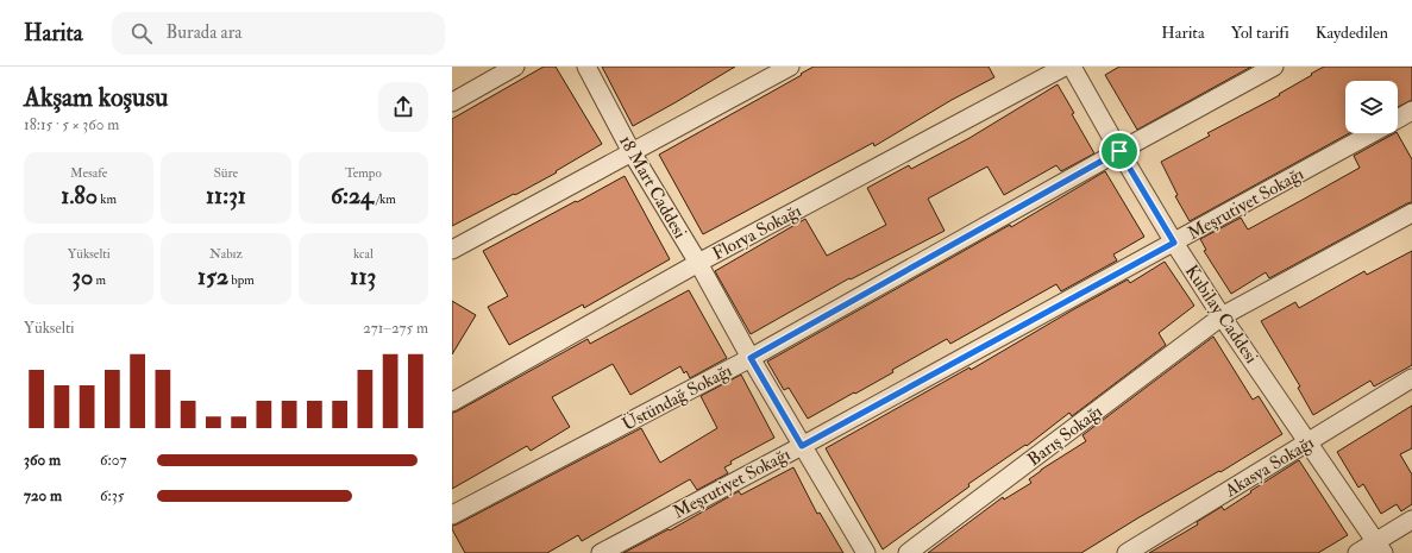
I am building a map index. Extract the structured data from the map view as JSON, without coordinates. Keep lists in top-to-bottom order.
{
  "streets": {
    "street": [
      "18 Mart Caddesi",
      "Meşrutiyet Sokağı",
      "Florya Sokağı",
      "Kubilay Caddesi",
      "Üstündağ Sokağı",
      "Barış Sokağı",
      "Akasya Sokağı"
    ]
  },
  "crossings": [
    ["18 Mart Caddesi", "Meşrutiyet Sokağı"],
    ["18 Mart Caddesi", "Florya Sokağı"],
    ["18 Mart Caddesi", "Üstündağ Sokağı"],
    ["Meşrutiyet Sokağı", "Kubilay Caddesi"],
    ["Kubilay Caddesi", "Üstündağ Sokağı"],
    ["Kubilay Caddesi", "Barış Sokağı"],
    ["Kubilay Caddesi", "Akasya Sokağı"]
  ],
  "page": {
    "header": "Harita",
    "search": "Burada ara",
    "nav": ["Harita", "Yol tarifi", "Kaydedilen"],
    "heading": ["Akşam koşusu", "18:15 · 5 × 360 m"],
    "stats": [
      ["Mesafe", "1.80 km"],
      ["Süre", "11:31"],
      ["Tempo", "6:24 /km"],
      ["Yükselti", "30 m"],
      ["Nabız", "152 bpm"],
      ["kcal", "113"]
    ],
    "chart": ["Yükselti", "271–275 m"],
    "list": [
      {
        "name": "360 m",
        "note": "6:07"
      },
      {
        "name": "720 m",
        "note": "6:35"
      }
    ]
  }
}
